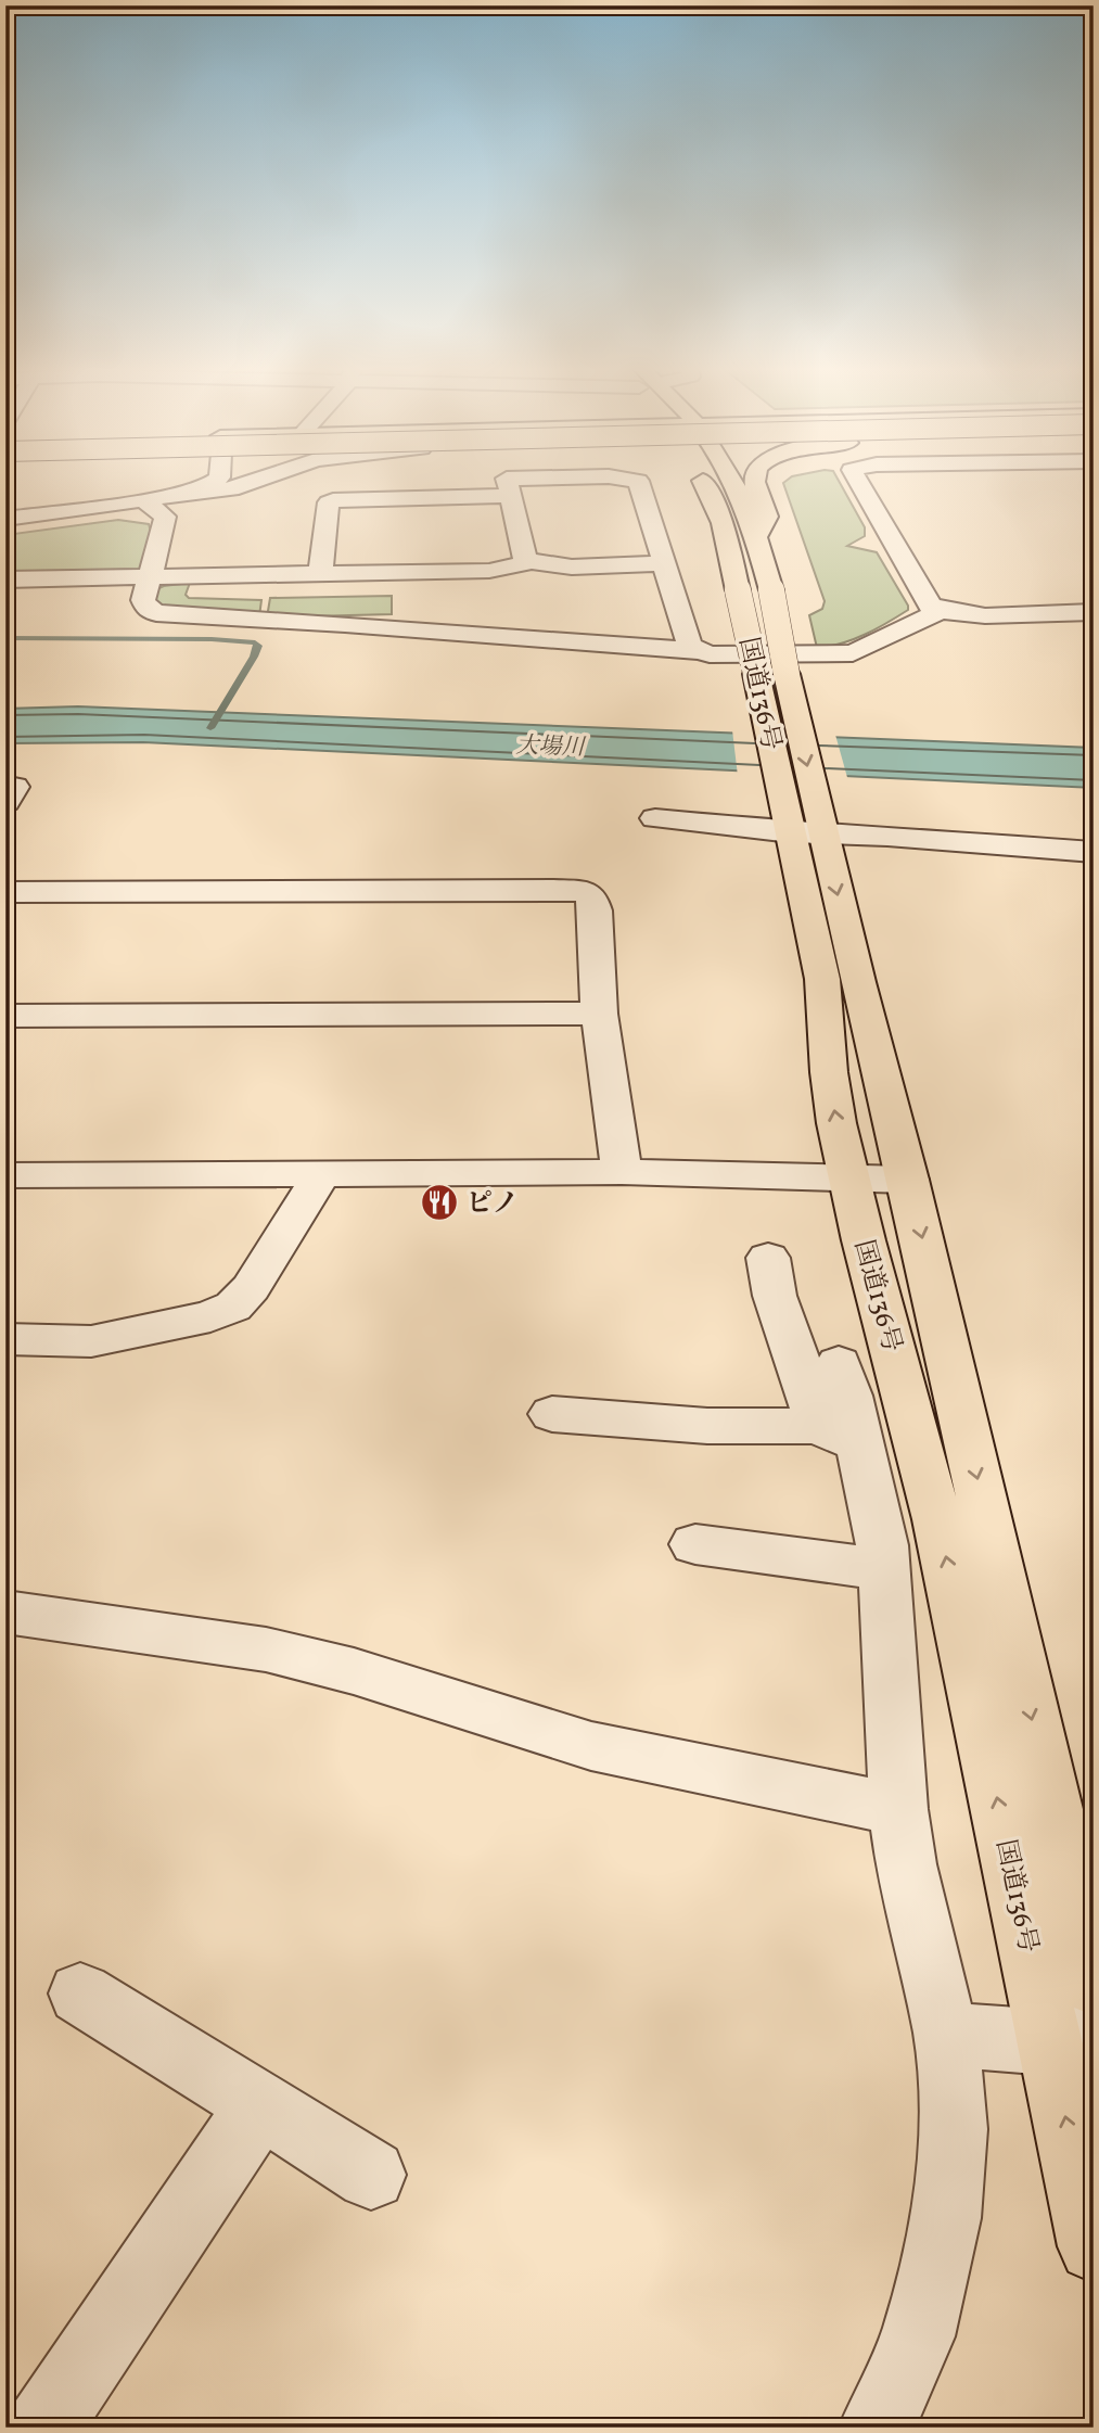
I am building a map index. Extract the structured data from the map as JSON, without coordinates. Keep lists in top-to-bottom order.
{
  "streets": {
    "highway": ["国道136号"]
  },
  "water": ["大場川"],
  "places": {
    "restaurant": ["ピノ"]
  }
}
